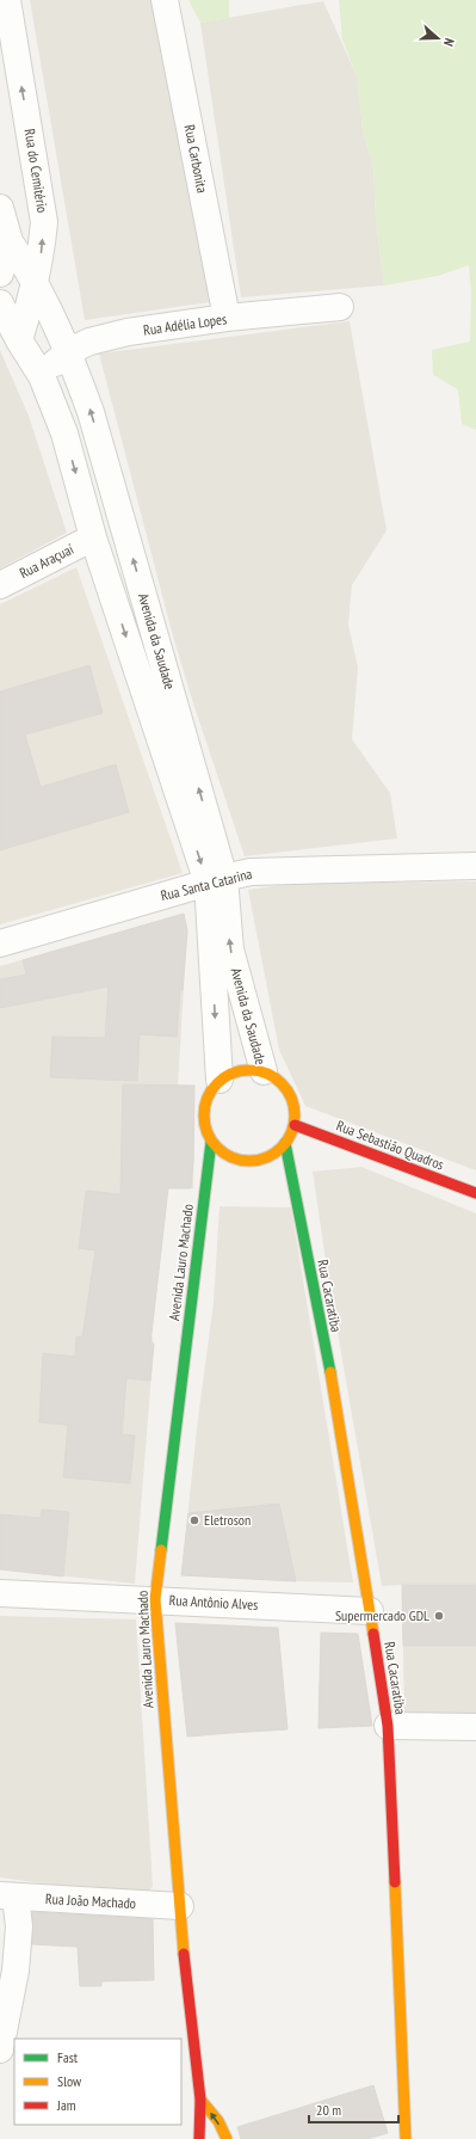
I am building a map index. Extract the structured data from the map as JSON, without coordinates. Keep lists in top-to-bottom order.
{
  "streets": {
    "street": [
      "Rua Carbonita",
      "Rua do Cemitério",
      "Rua Adélia Lopes",
      "Rua Araçuaí",
      "Avenida da Saudade",
      "Rua Santa Catarina",
      "Rua Sebastião Quadros",
      "Avenida Lauro Machado",
      "Rua Cacaratiba",
      "Rua Antônio Alves",
      "Rua João Machado"
    ]
  },
  "crossings": [
    ["Rua Carbonita", "Rua Adélia Lopes"],
    ["Rua do Cemitério", "Avenida da Saudade"],
    ["Rua Adélia Lopes", "Avenida da Saudade"],
    ["Rua Araçuaí", "Avenida da Saudade"],
    ["Avenida da Saudade", "Rua Santa Catarina"],
    ["Avenida da Saudade", "Rua Sebastião Quadros"],
    ["Avenida da Saudade", "Avenida Lauro Machado"],
    ["Avenida da Saudade", "Rua Cacaratiba"],
    ["Rua Sebastião Quadros", "Avenida Lauro Machado"],
    ["Rua Sebastião Quadros", "Rua Cacaratiba"],
    ["Avenida Lauro Machado", "Rua Cacaratiba"],
    ["Avenida Lauro Machado", "Rua Antônio Alves"],
    ["Avenida Lauro Machado", "Rua João Machado"],
    ["Rua Cacaratiba", "Rua Antônio Alves"]
  ],
  "one_way": ["Rua do Cemitério"],
  "places": ["Eletroson", "Supermercado GDL"],
  "legend": ["Fast", "Slow", "Jam"],
  "scale_bar": "20 m",
  "north": "right"
}
